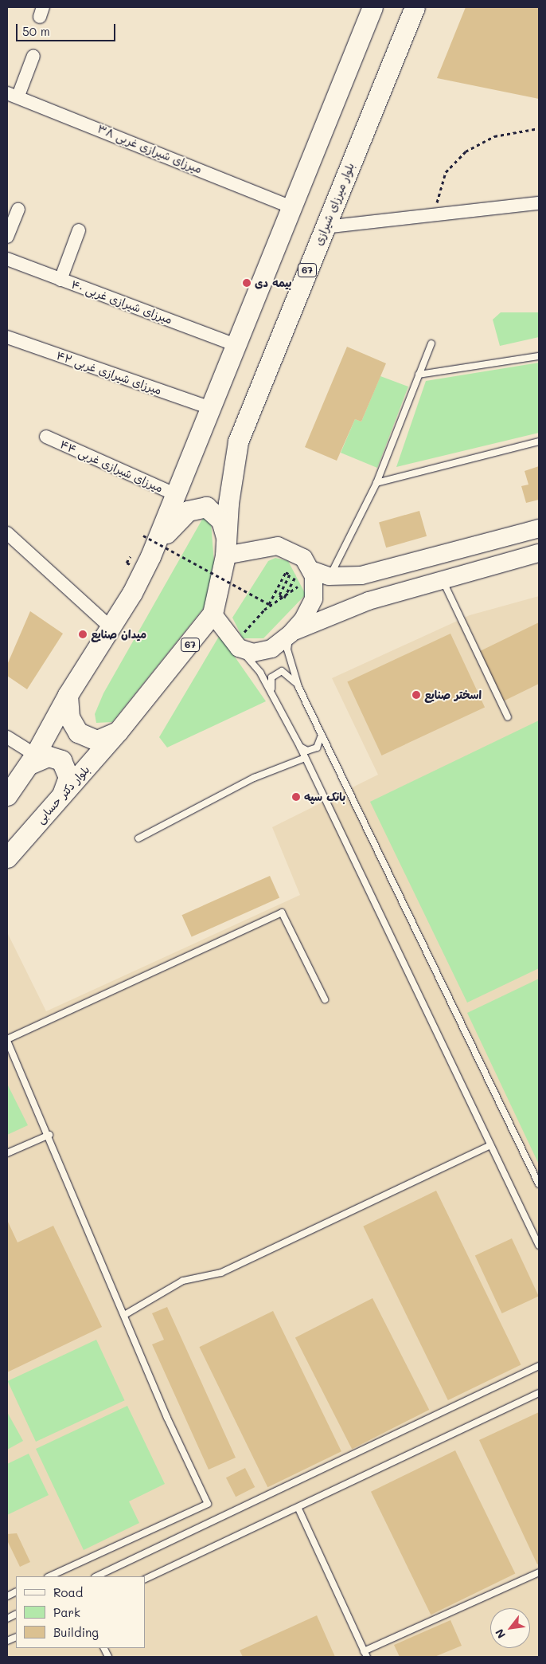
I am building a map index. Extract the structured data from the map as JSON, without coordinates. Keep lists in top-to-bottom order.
{
  "streets": {
    "main road": ["بلوار میرزای شیرازی", "67", "بلوار دکتر حسابی"],
    "street": [
      "میرزای شیرازی غربی ۳۸",
      "میرزای شیرازی غربی ۴۰",
      "میرزای شیرازی غربی ۴۲",
      "میرزای شیرازی غربی ۴۴"
    ]
  },
  "crossings": [
    ["بلوار میرزای شیرازی", "67"],
    ["67", "بلوار دکتر حسابی"]
  ],
  "places": [
    "بیمه دی",
    "میدان صنایع",
    "اسختر صنایع",
    "بانک سپه"
  ],
  "legend": ["Road", "Park", "Building"],
  "scale_bar": "50 m",
  "north": "bottom left"
}
